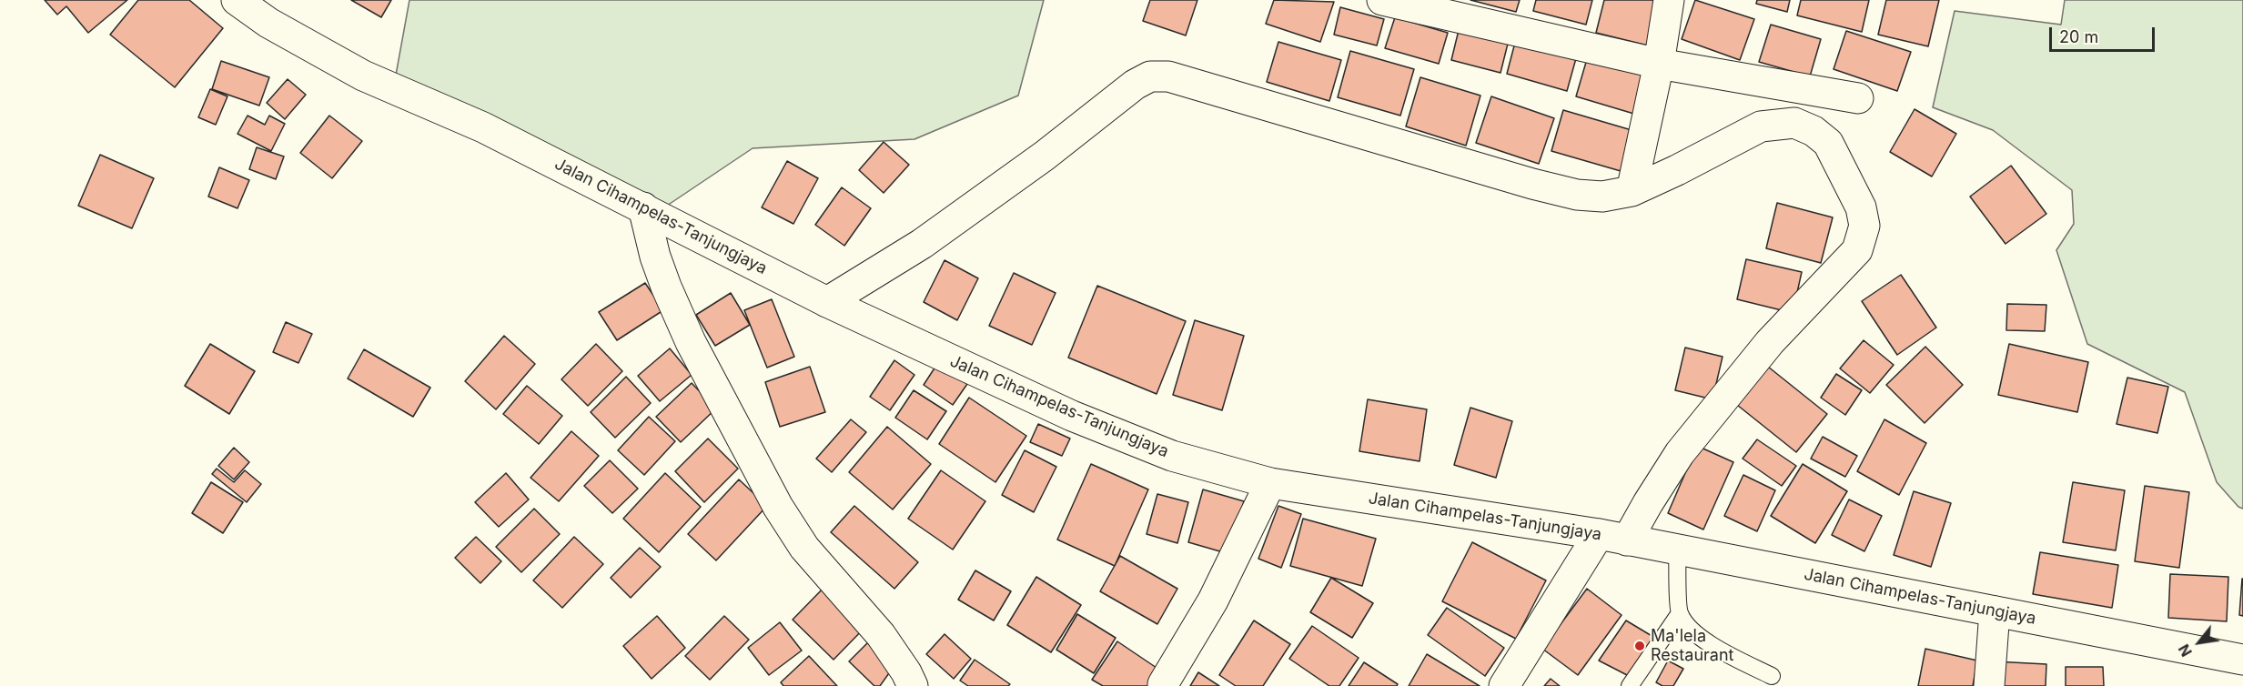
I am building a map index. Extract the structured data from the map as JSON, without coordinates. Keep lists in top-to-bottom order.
{
  "streets": {
    "street": ["Jalan Cihampelas-Tanjungjaya"]
  },
  "places": ["Ma'lela Restaurant"],
  "scale_bar": "20 m",
  "north": "bottom left"
}
